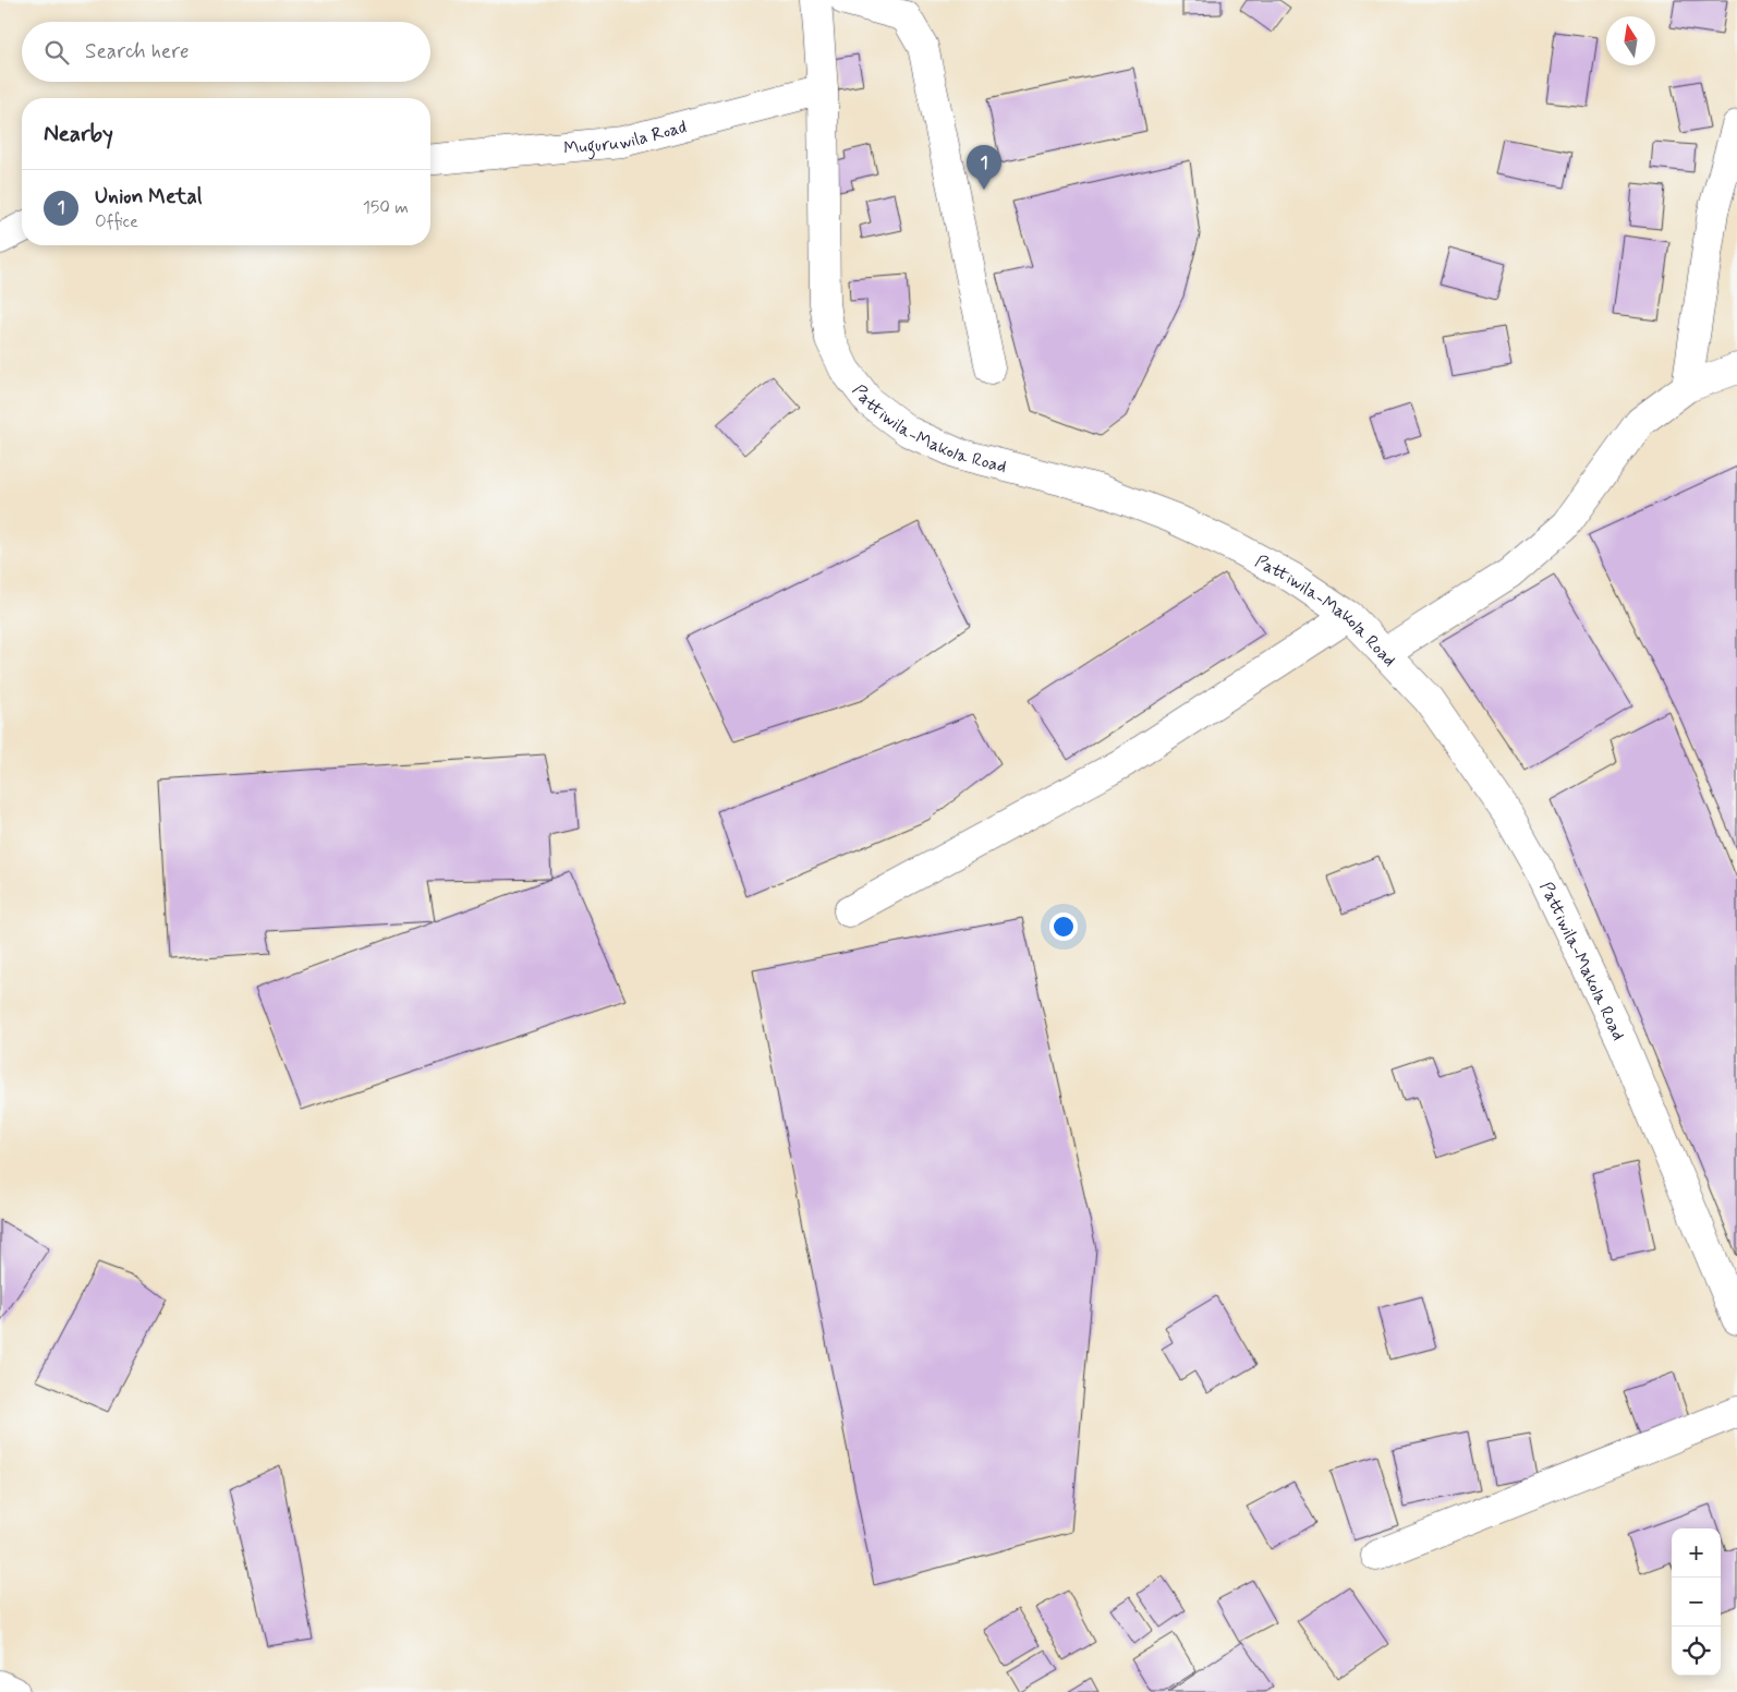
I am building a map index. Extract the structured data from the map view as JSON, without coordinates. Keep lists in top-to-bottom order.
{
  "streets": {
    "main road": ["Muguruwila Road", "Pattiwila-Makola Road"]
  },
  "crossings": [
    ["Muguruwila Road", "Pattiwila-Makola Road"]
  ],
  "north": "top",
  "page": {
    "search": "Search here",
    "heading": "Nearby",
    "pins": "1",
    "list": [
      {
        "mark": "1",
        "name": "Union Metal",
        "note": "Office",
        "value": "150 m"
      }
    ],
    "map_buttons": ["+", "−"]
  }
}
